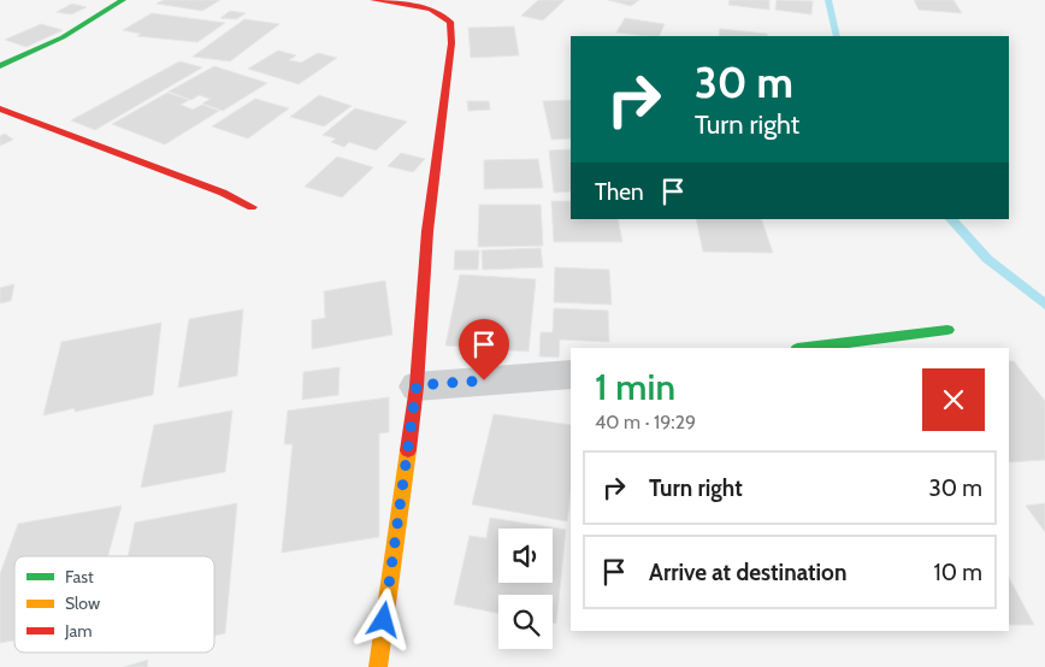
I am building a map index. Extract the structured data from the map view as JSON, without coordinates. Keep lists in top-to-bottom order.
{
  "legend": ["Fast", "Slow", "Jam"],
  "page": {
    "turn": ["30 m", "Turn right"],
    "then": "Then",
    "heading": ["1 min", "40 m · 19:29"],
    "list": [
      {
        "name": "Turn right",
        "value": "30 m"
      },
      {
        "name": "Arrive at destination",
        "value": "10 m"
      }
    ]
  }
}
